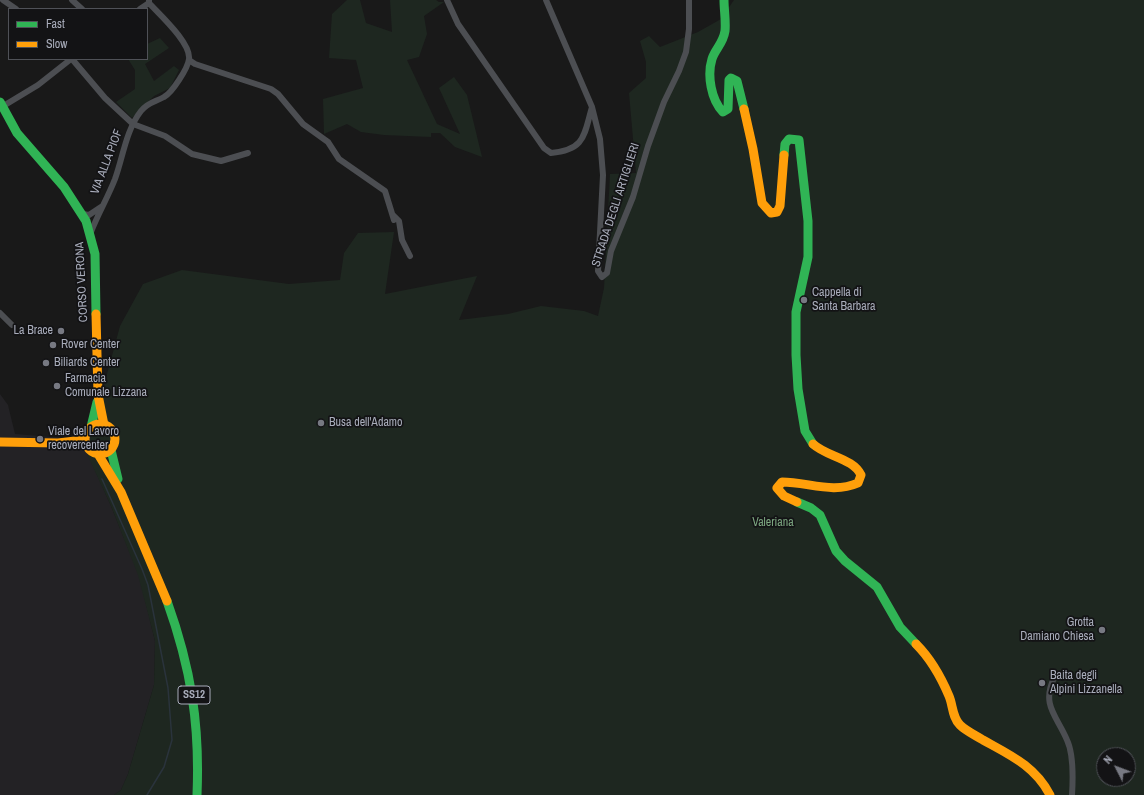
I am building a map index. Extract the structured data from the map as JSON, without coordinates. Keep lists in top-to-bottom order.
{
  "streets": {
    "street": [
      "VIA ALLA PIOF",
      "STRADA DEGLI ARTIGLIERI",
      "CORSO VERONA",
      "SS12"
    ]
  },
  "crossings": [
    ["VIA ALLA PIOF", "CORSO VERONA"],
    ["CORSO VERONA", "SS12"]
  ],
  "parks": ["Valeriana"],
  "places": [
    "Cappella di Santa Barbara",
    "La Brace",
    "Rover Center",
    "Biliards Center",
    "Farmacia Comunale Lizzana",
    "Busa dell'Adamo",
    "Viale del Lavoro recovercenter",
    "Grotta Damiano Chiesa",
    "Baita degli Alpini Lizzanella"
  ],
  "legend": ["Fast", "Slow"],
  "north": "top left"
}
